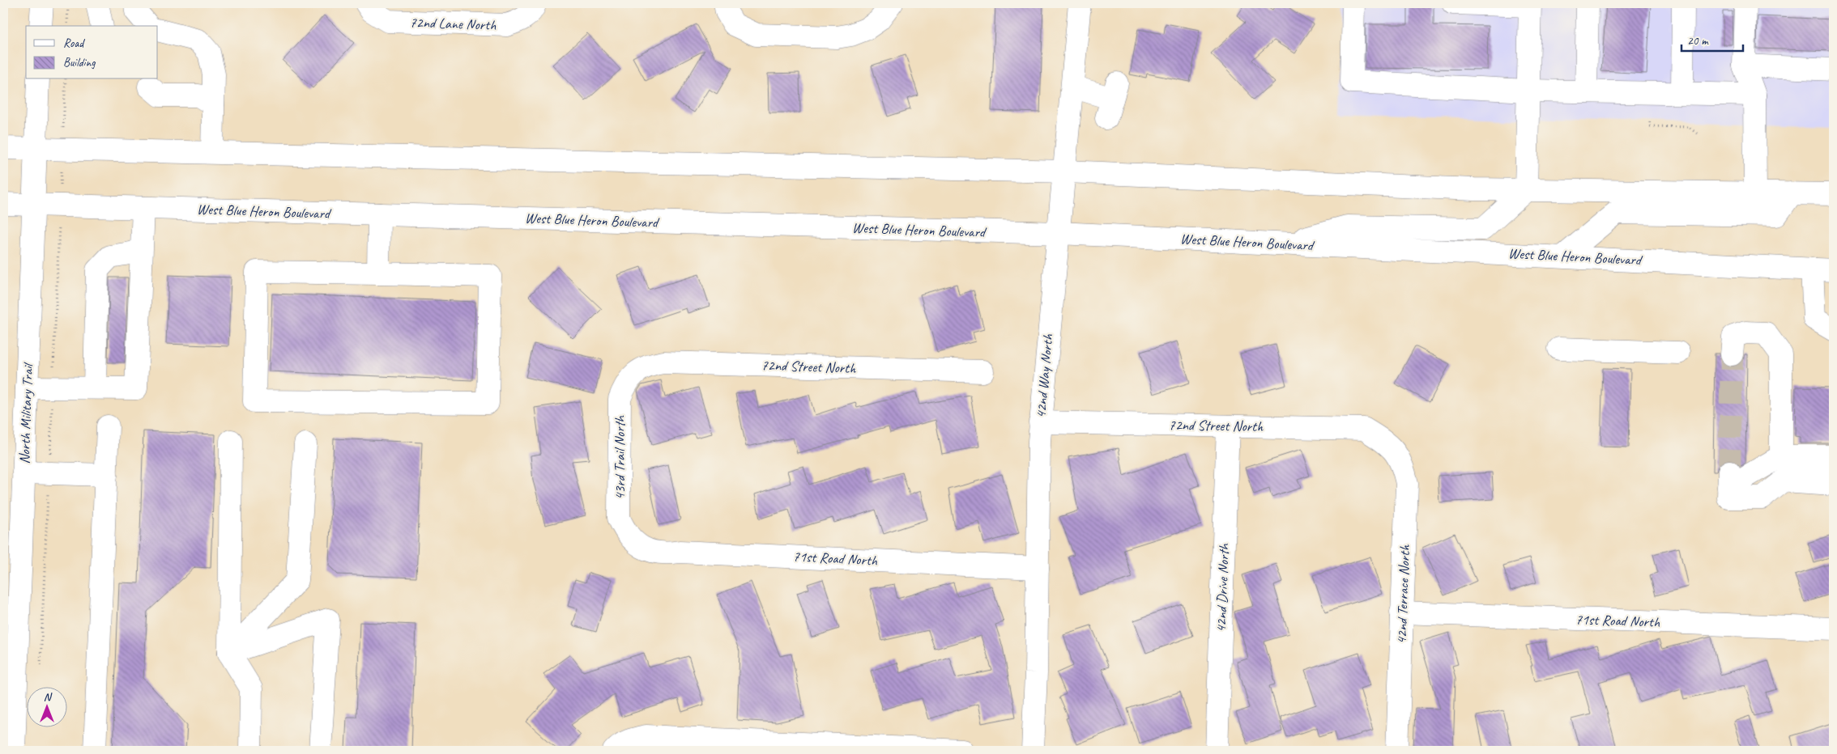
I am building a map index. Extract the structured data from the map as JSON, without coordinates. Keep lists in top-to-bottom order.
{
  "streets": {
    "main road": [
      "72nd Lane North",
      "West Blue Heron Boulevard",
      "72nd Street North",
      "42nd Way North",
      "North Military Trail",
      "43rd Trail North",
      "71st Road North",
      "42nd Drive North",
      "42nd Terrace North"
    ]
  },
  "crossings": [
    ["West Blue Heron Boulevard", "42nd Way North"],
    ["West Blue Heron Boulevard", "North Military Trail"],
    ["72nd Street North", "42nd Way North"],
    ["72nd Street North", "43rd Trail North"],
    ["72nd Street North", "42nd Drive North"],
    ["72nd Street North", "42nd Terrace North"],
    ["42nd Way North", "71st Road North"],
    ["43rd Trail North", "71st Road North"],
    ["71st Road North", "42nd Terrace North"]
  ],
  "legend": ["Road", "Building"],
  "scale_bar": "20 m",
  "north": "top"
}
